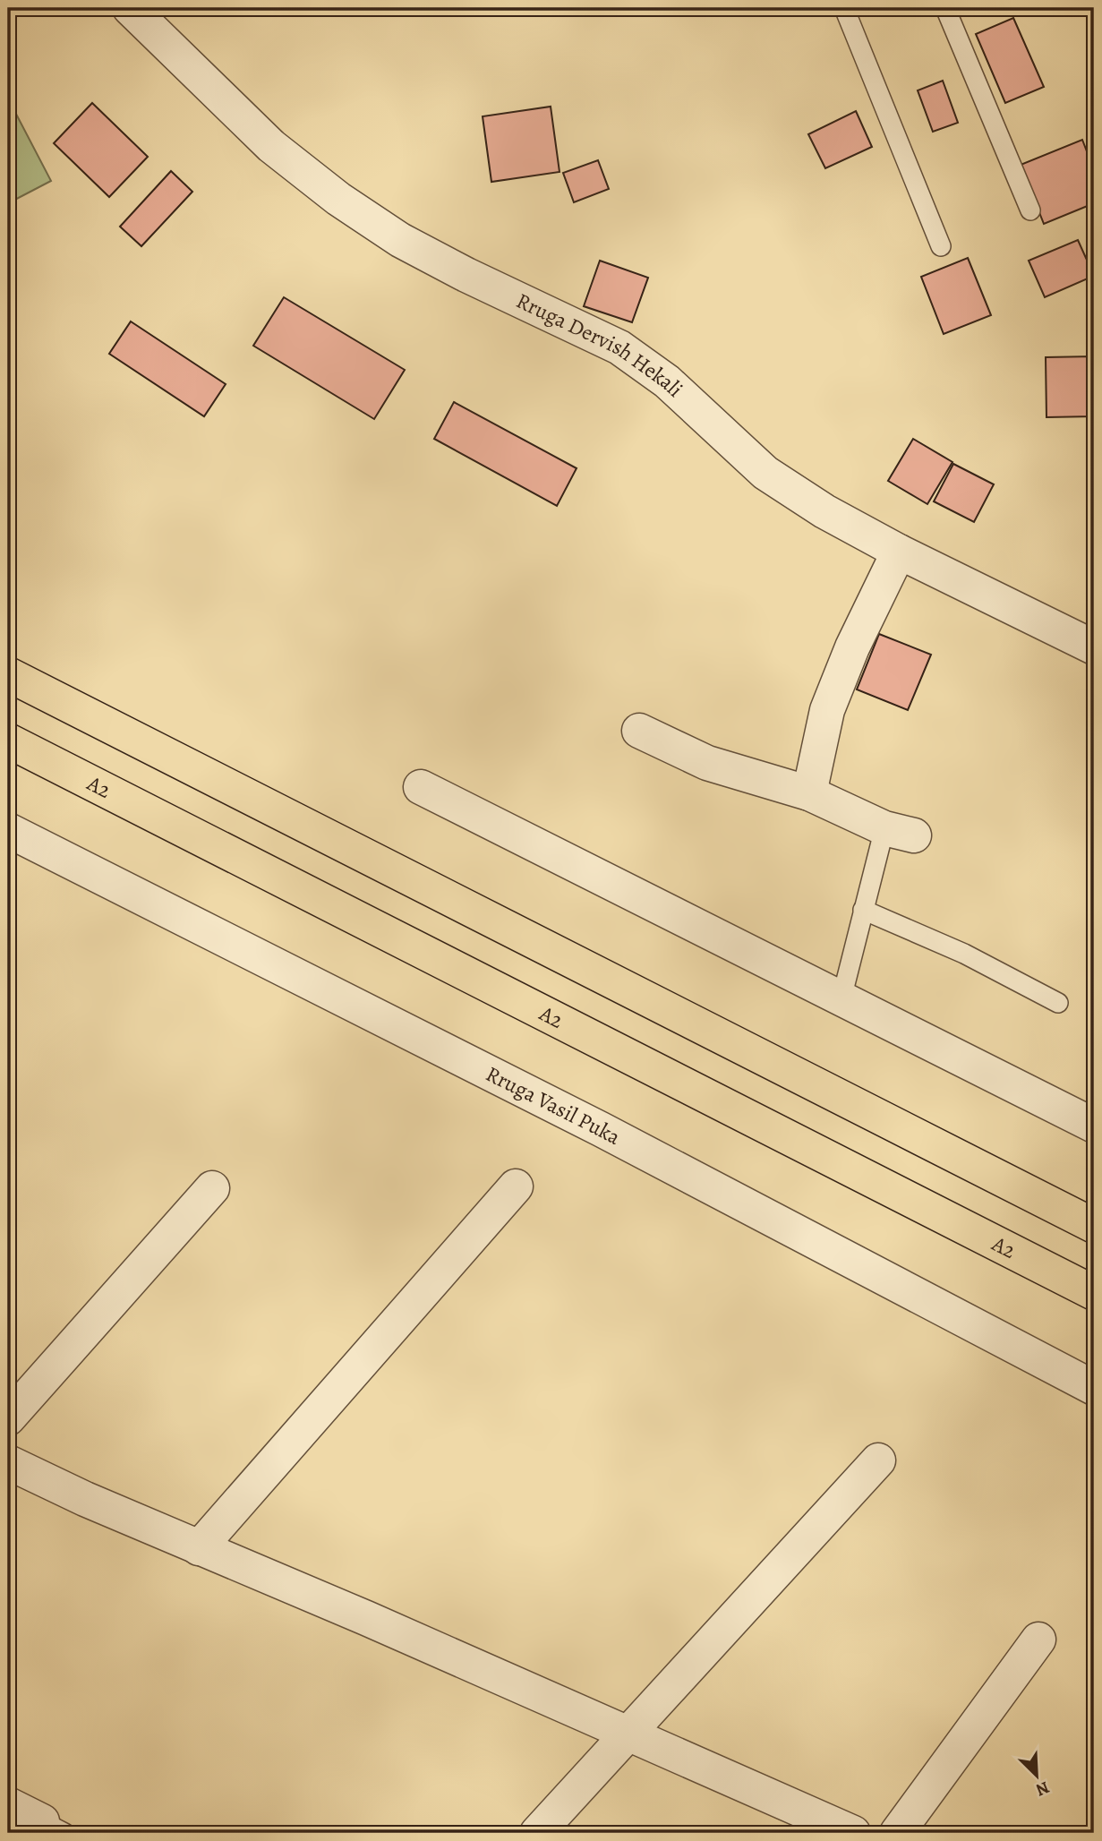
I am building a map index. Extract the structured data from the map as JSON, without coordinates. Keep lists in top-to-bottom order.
{
  "streets": {
    "main road": ["A2"],
    "street": ["Rruga Dervish Hekali", "Rruga Vasil Puka"]
  },
  "north": "bottom right"
}
